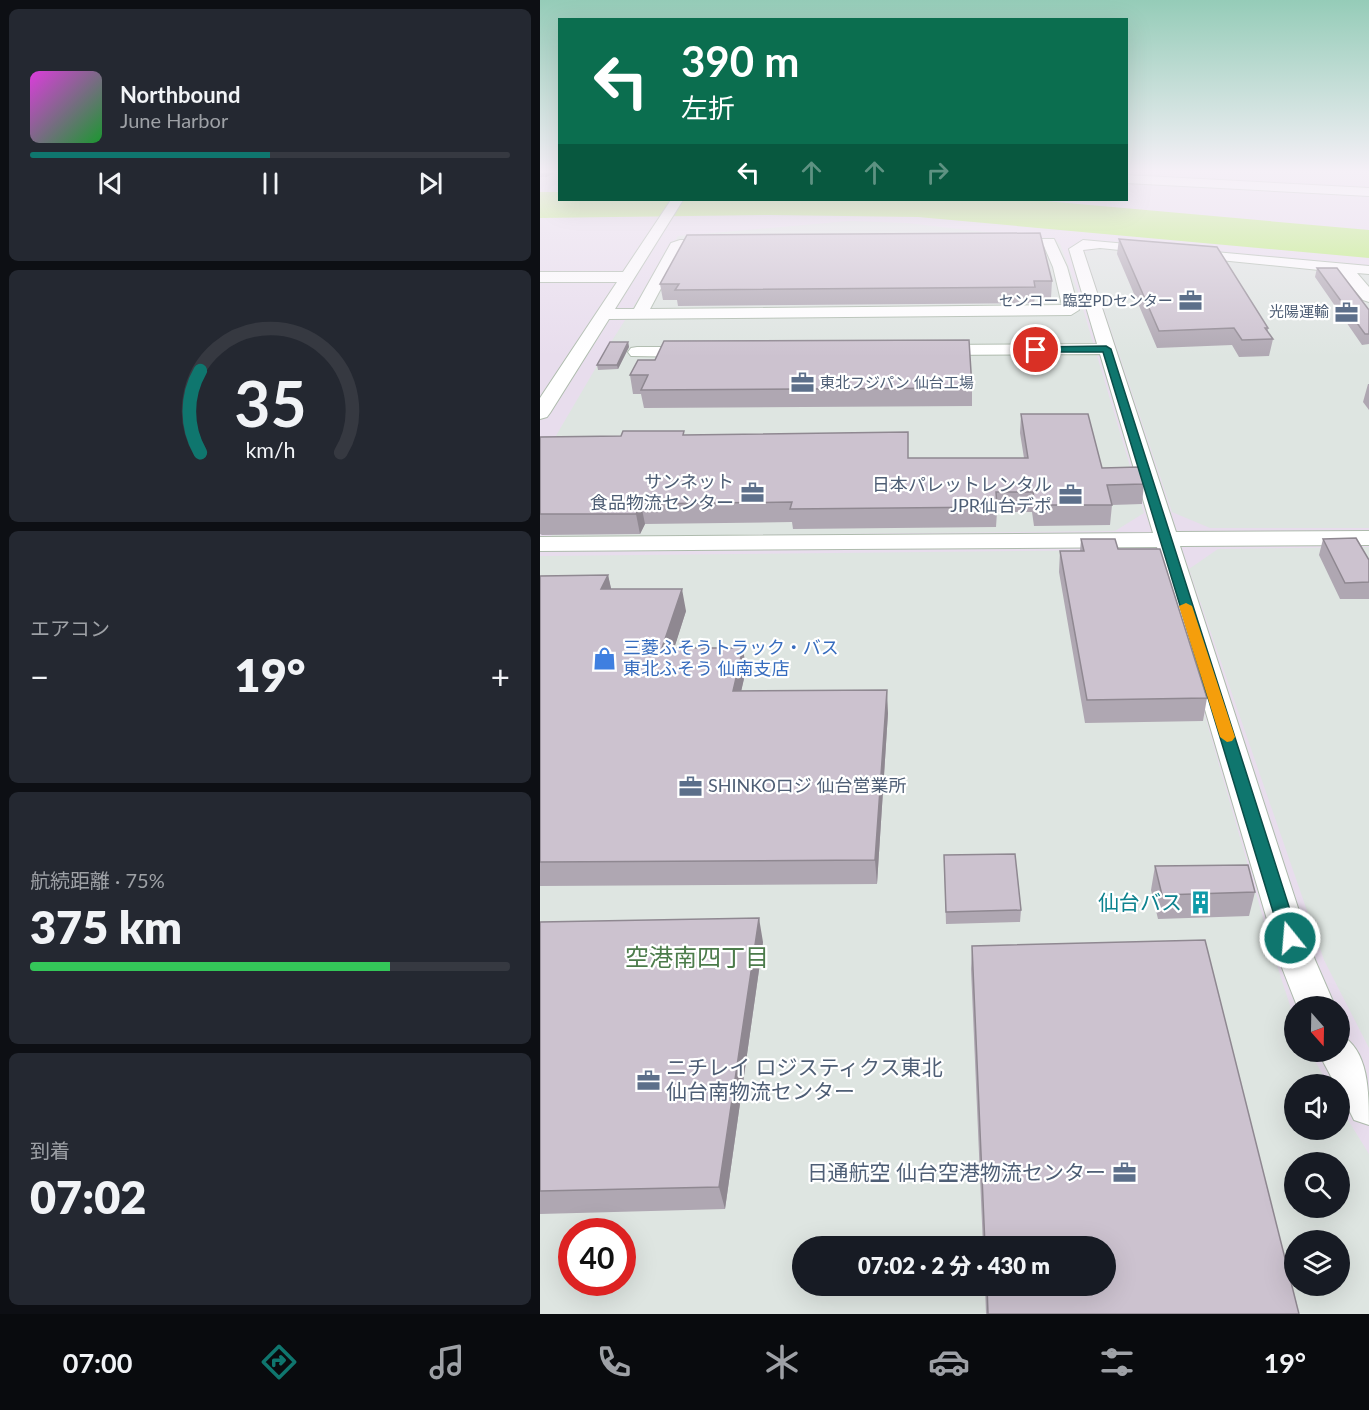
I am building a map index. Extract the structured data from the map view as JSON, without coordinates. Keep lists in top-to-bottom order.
{
  "districts": ["空港南四丁目"],
  "places": {
    "office": [
      "センコー 臨空PDセンター",
      "光陽運輸",
      "東北フジパン 仙台工場",
      "サンネット 食品物流センター",
      "日本パレットレンタル JPR仙台デポ",
      "SHINKOロジ 仙台営業所",
      "ニチレイ ロジスティクス東北 仙台南物流センター",
      "日通航空 仙台空港物流センター"
    ],
    "shop": ["三菱ふそうトラック・バス 東北ふそう 仙南支店"],
    "building": ["仙台バス"]
  },
  "north": "bottom",
  "page": {
    "turn": ["390 m", "左折"],
    "song": ["Northbound", "June Harbor"],
    "tile": [
      "エアコン",
      ["航続距離 · 75%", "375 km"],
      ["到着", "07:02"]
    ],
    "heat": ["−", "19°", "+"],
    "limit": "40",
    "trip": "07:02 · 2 分 · 430 m",
    "tabs": ["07:00", "19°"],
    "gauge": ["35", "km/h"]
  }
}
